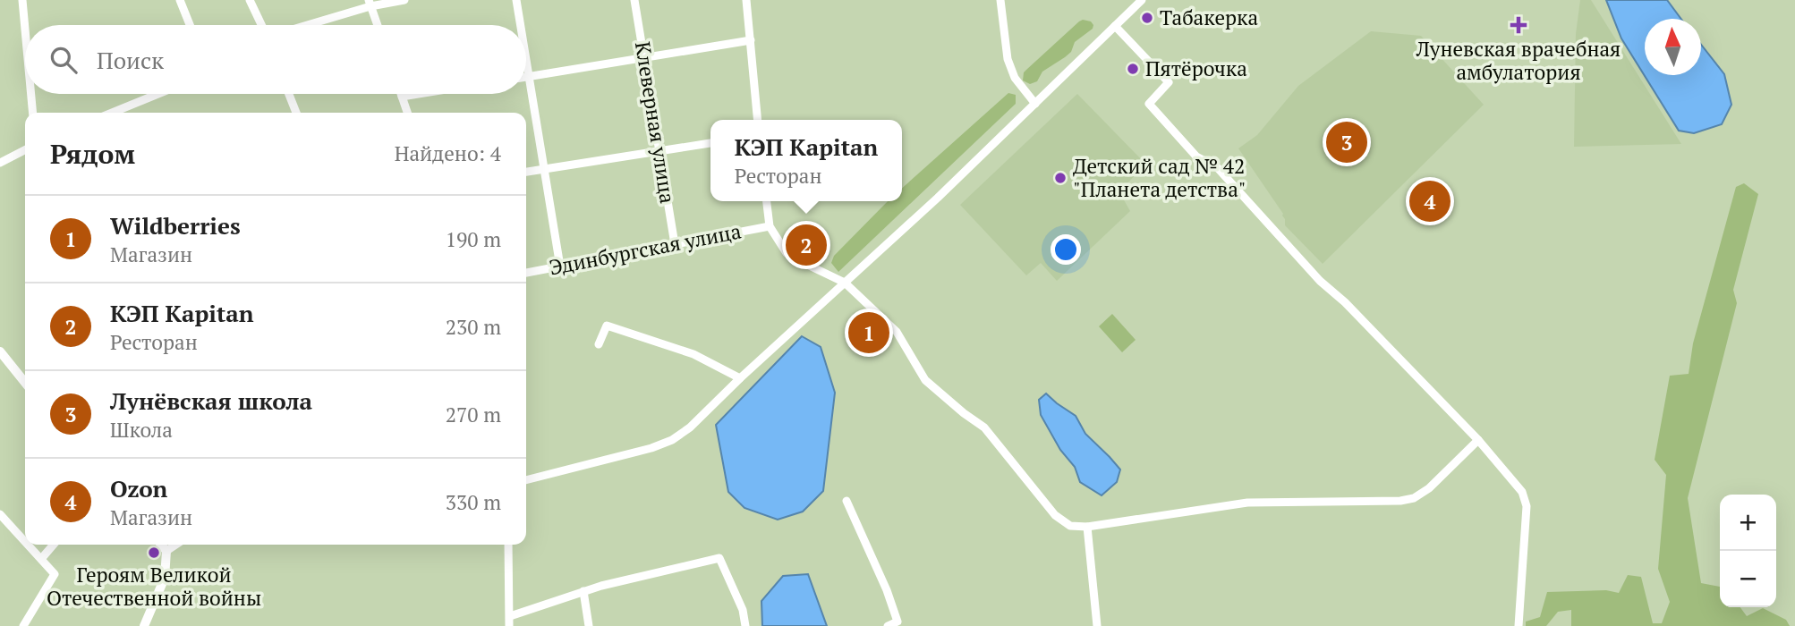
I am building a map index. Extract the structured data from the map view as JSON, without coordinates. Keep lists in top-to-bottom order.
{
  "streets": {
    "street": ["Клеверная улица", "Эдинбургская улица"]
  },
  "crossings": [
    ["Клеверная улица", "Эдинбургская улица"]
  ],
  "places": {
    "other": [
      "Табакерка",
      "Пятёрочка",
      "Детский сад № 42 \"Планета детства\"",
      "Героям Великой Отечественной войны"
    ],
    "health": ["Луневская врачебная амбулатория"]
  },
  "north": "top",
  "page": {
    "search": "Поиск",
    "heading": ["Рядом", "Найдено: 4"],
    "pins": [
      "3",
      "4",
      "2",
      "1"
    ],
    "popup": ["КЭП Kapitan", "Ресторан"],
    "list": [
      {
        "mark": "1",
        "name": "Wildberries",
        "note": "Магазин",
        "value": "190 m"
      },
      {
        "mark": "2",
        "name": "КЭП Kapitan",
        "note": "Ресторан",
        "value": "230 m"
      },
      {
        "mark": "3",
        "name": "Лунёвская школа",
        "note": "Школа",
        "value": "270 m"
      },
      {
        "mark": "4",
        "name": "Ozon",
        "note": "Магазин",
        "value": "330 m"
      }
    ],
    "map_buttons": ["+", "−"]
  }
}
